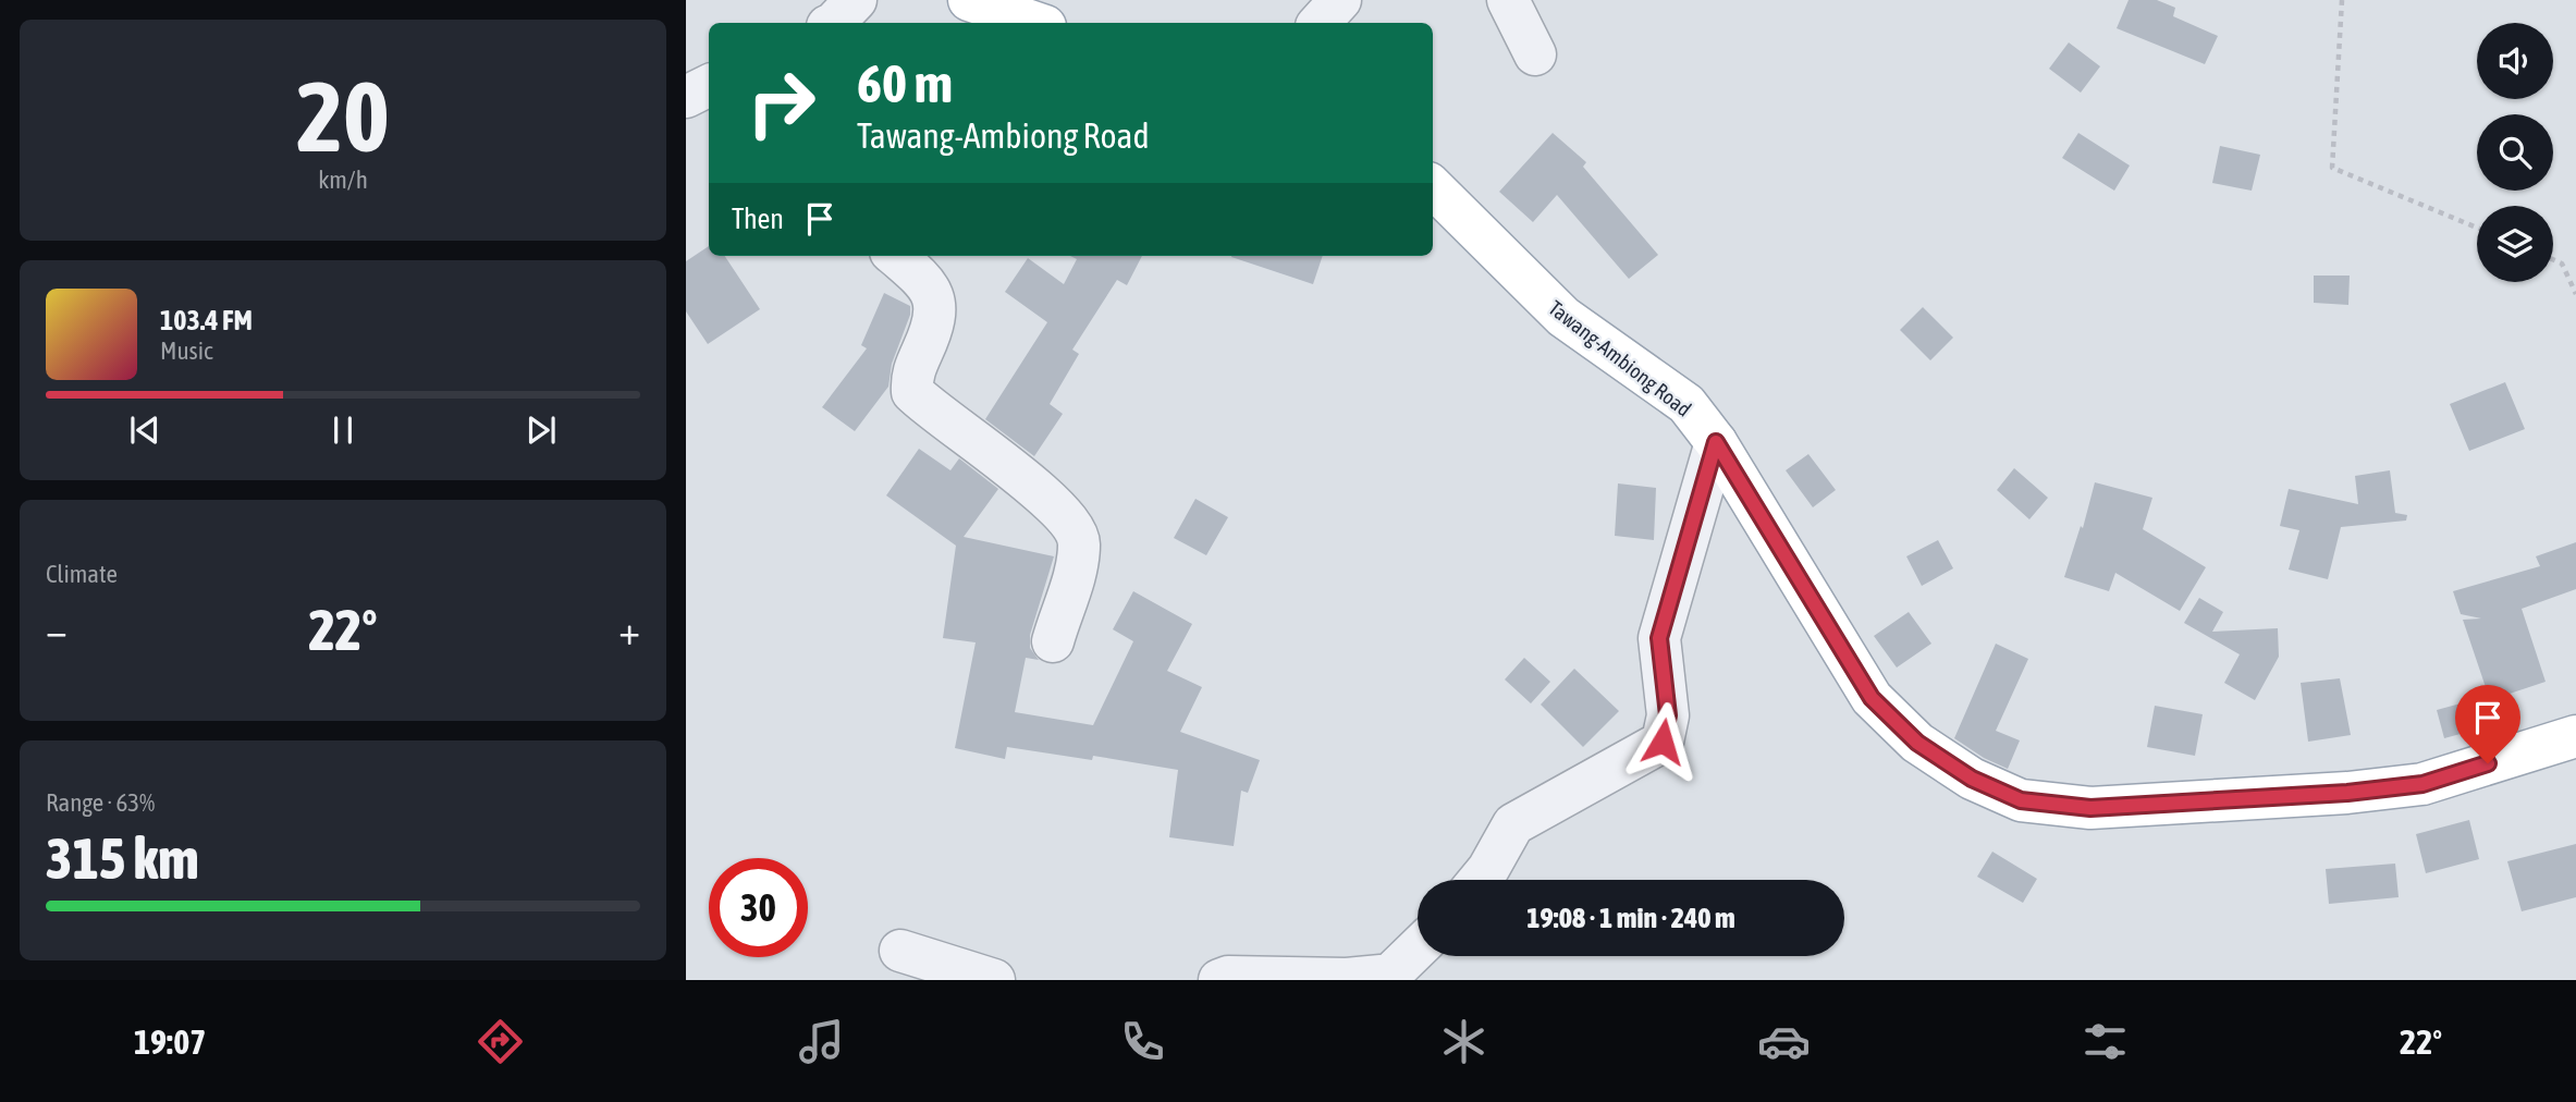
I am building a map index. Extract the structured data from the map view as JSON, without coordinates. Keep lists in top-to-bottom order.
{
  "streets": {
    "main road": ["Tawang-Ambiong Road"]
  },
  "page": {
    "tile": [
      ["20", "km/h"],
      "Climate",
      ["Range · 63%", "315 km"]
    ],
    "turn": ["60 m", "Tawang-Ambiong Road"],
    "then": "Then",
    "song": ["103.4 FM", "Music"],
    "heat": ["−", "22°", "+"],
    "limit": "30",
    "trip": "19:08 · 1 min · 240 m",
    "tabs": ["19:07", "22°"]
  }
}
